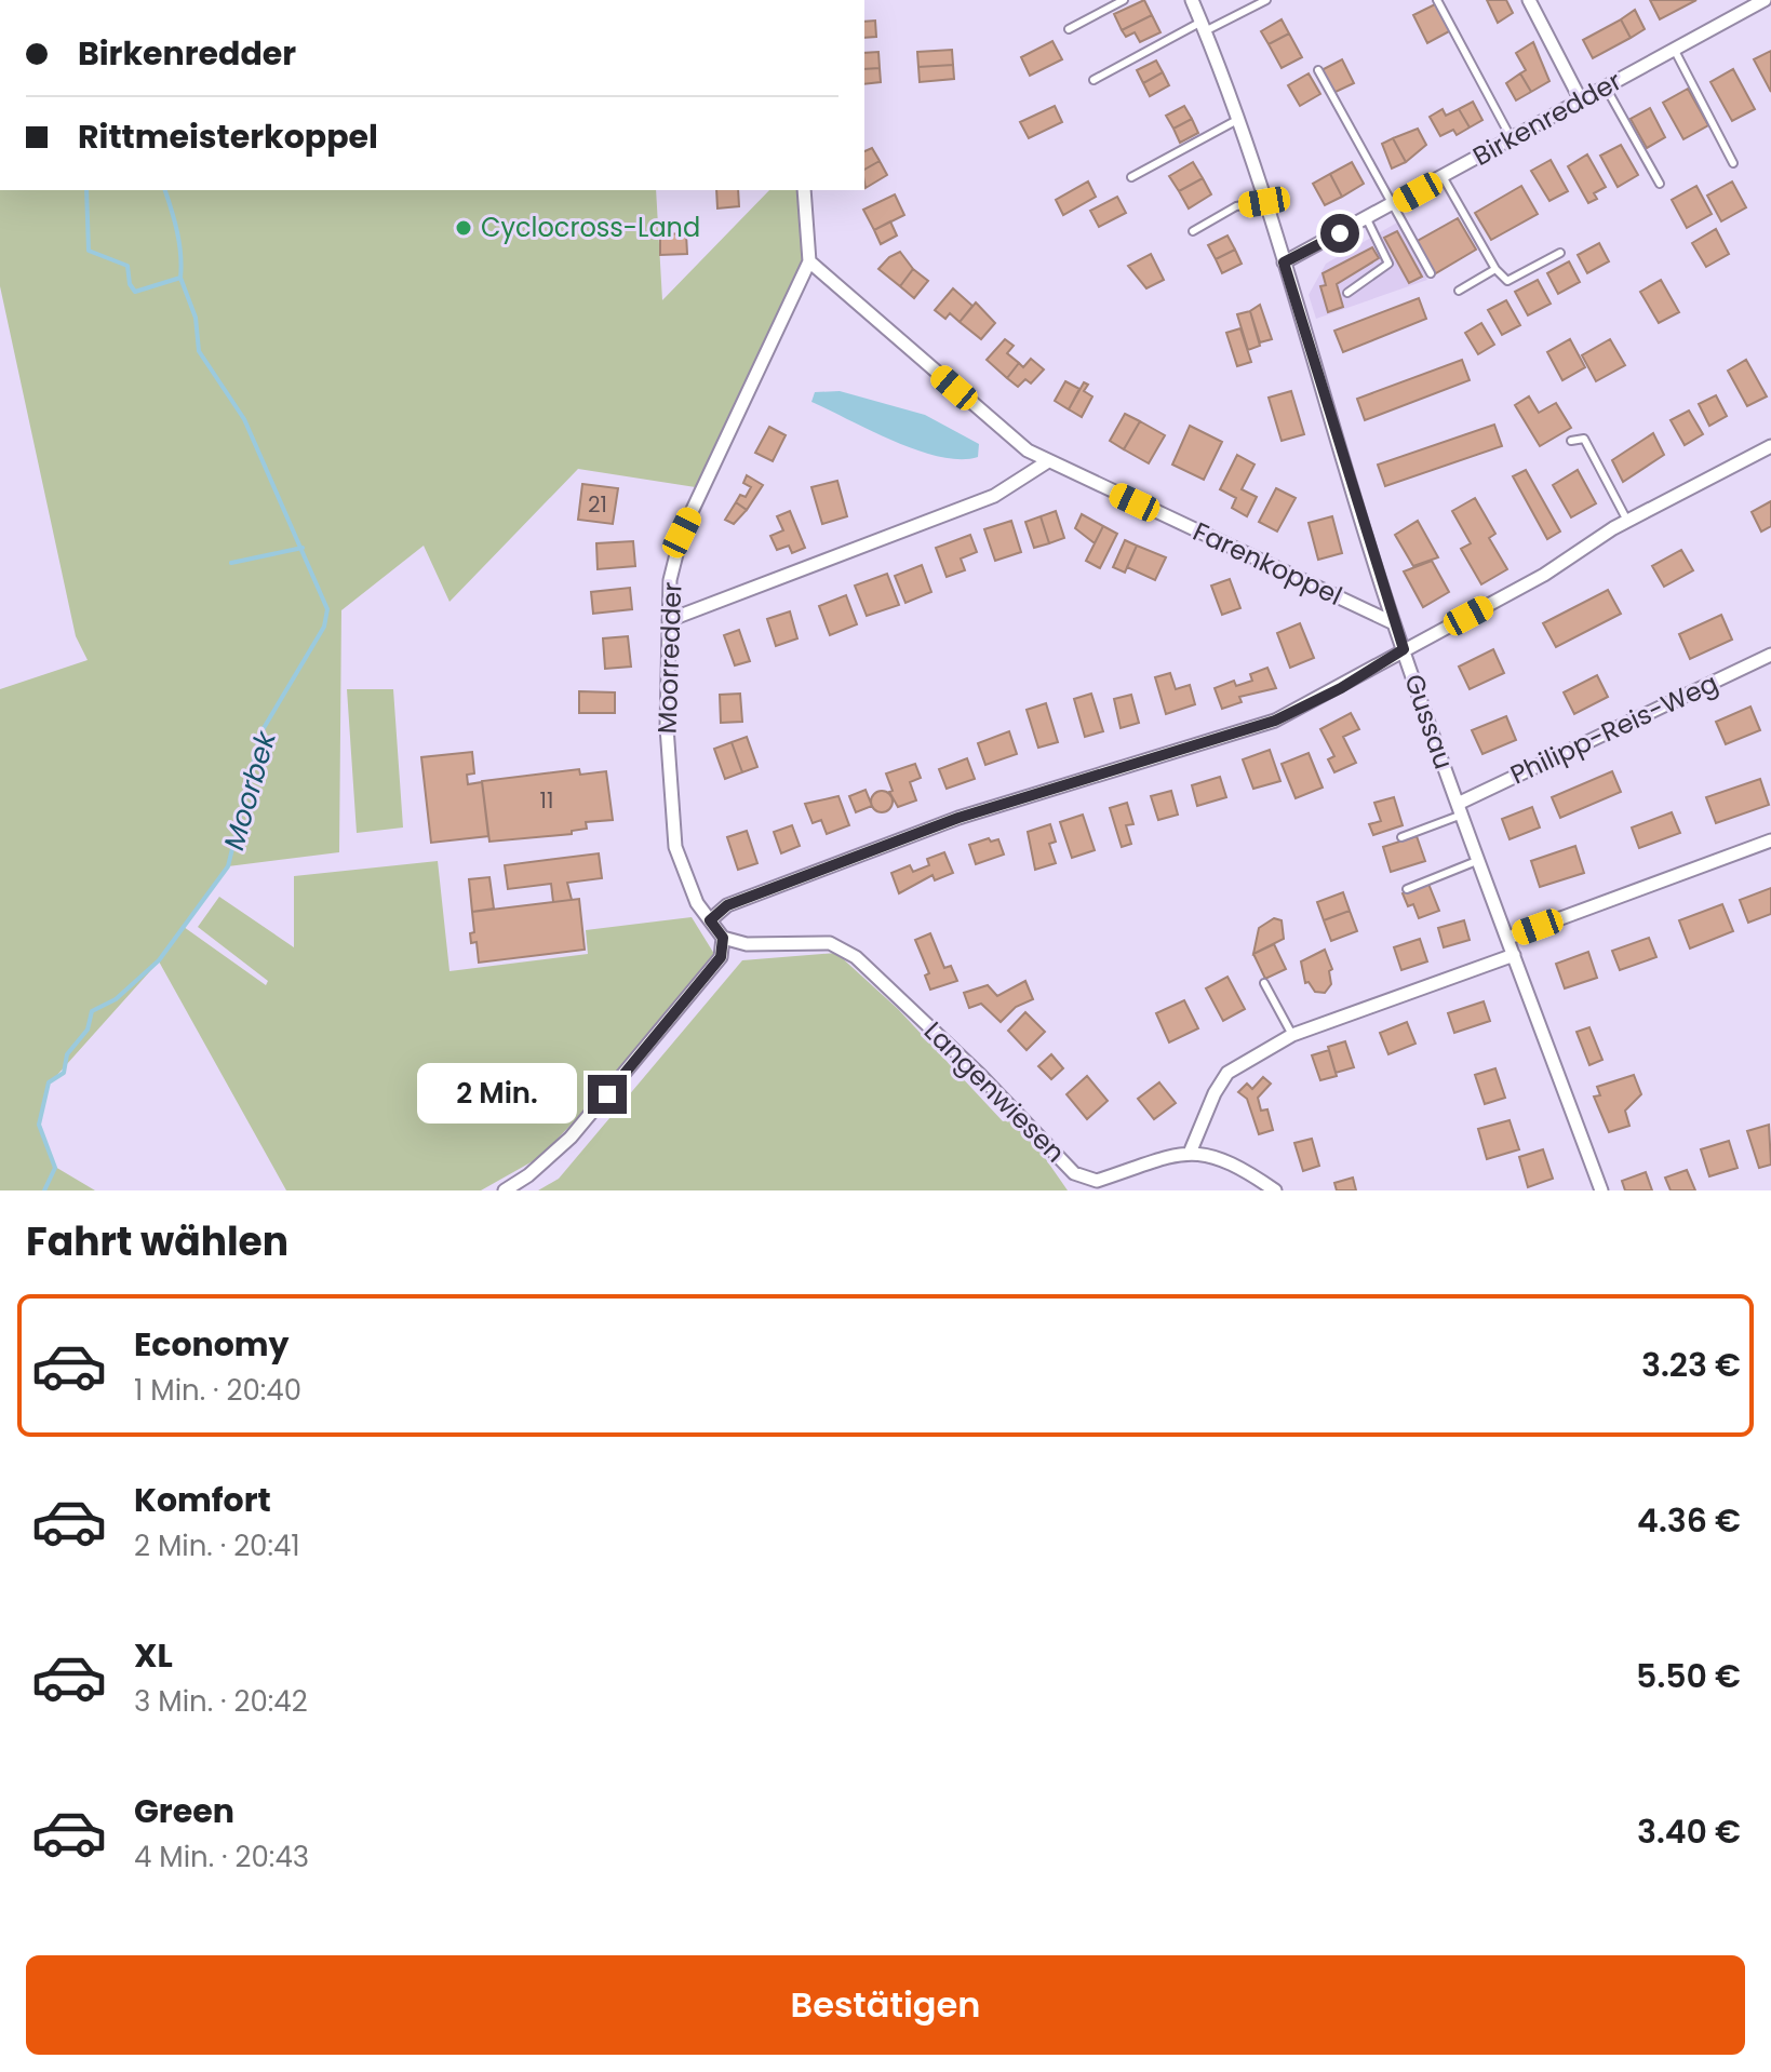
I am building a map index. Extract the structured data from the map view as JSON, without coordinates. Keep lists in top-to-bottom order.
{
  "streets": {
    "street": [
      "Birkenredder",
      "Farenkoppel",
      "Moorredder",
      "Gussau",
      "Philipp-Reis-Weg",
      "Langenwiesen"
    ]
  },
  "crossings": [
    ["Birkenredder", "Gussau"],
    ["Farenkoppel", "Moorredder"],
    ["Farenkoppel", "Gussau"],
    ["Moorredder", "Langenwiesen"],
    ["Gussau", "Philipp-Reis-Weg"]
  ],
  "water": ["Moorbek"],
  "places": ["Cyclocross-Land"],
  "house_numbers": ["21", "11"],
  "page": {
    "banner": ["Birkenredder", "Rittmeisterkoppel"],
    "bubble": "2 Min.",
    "heading": "Fahrt wählen",
    "list": [
      {
        "name": "Economy",
        "note": "1 Min. · 20:40",
        "value": "3.23 €"
      },
      {
        "name": "Komfort",
        "note": "2 Min. · 20:41",
        "value": "4.36 €"
      },
      {
        "name": "XL",
        "note": "3 Min. · 20:42",
        "value": "5.50 €"
      },
      {
        "name": "Green",
        "note": "4 Min. · 20:43",
        "value": "3.40 €"
      }
    ],
    "buttons": "Bestätigen"
  }
}
